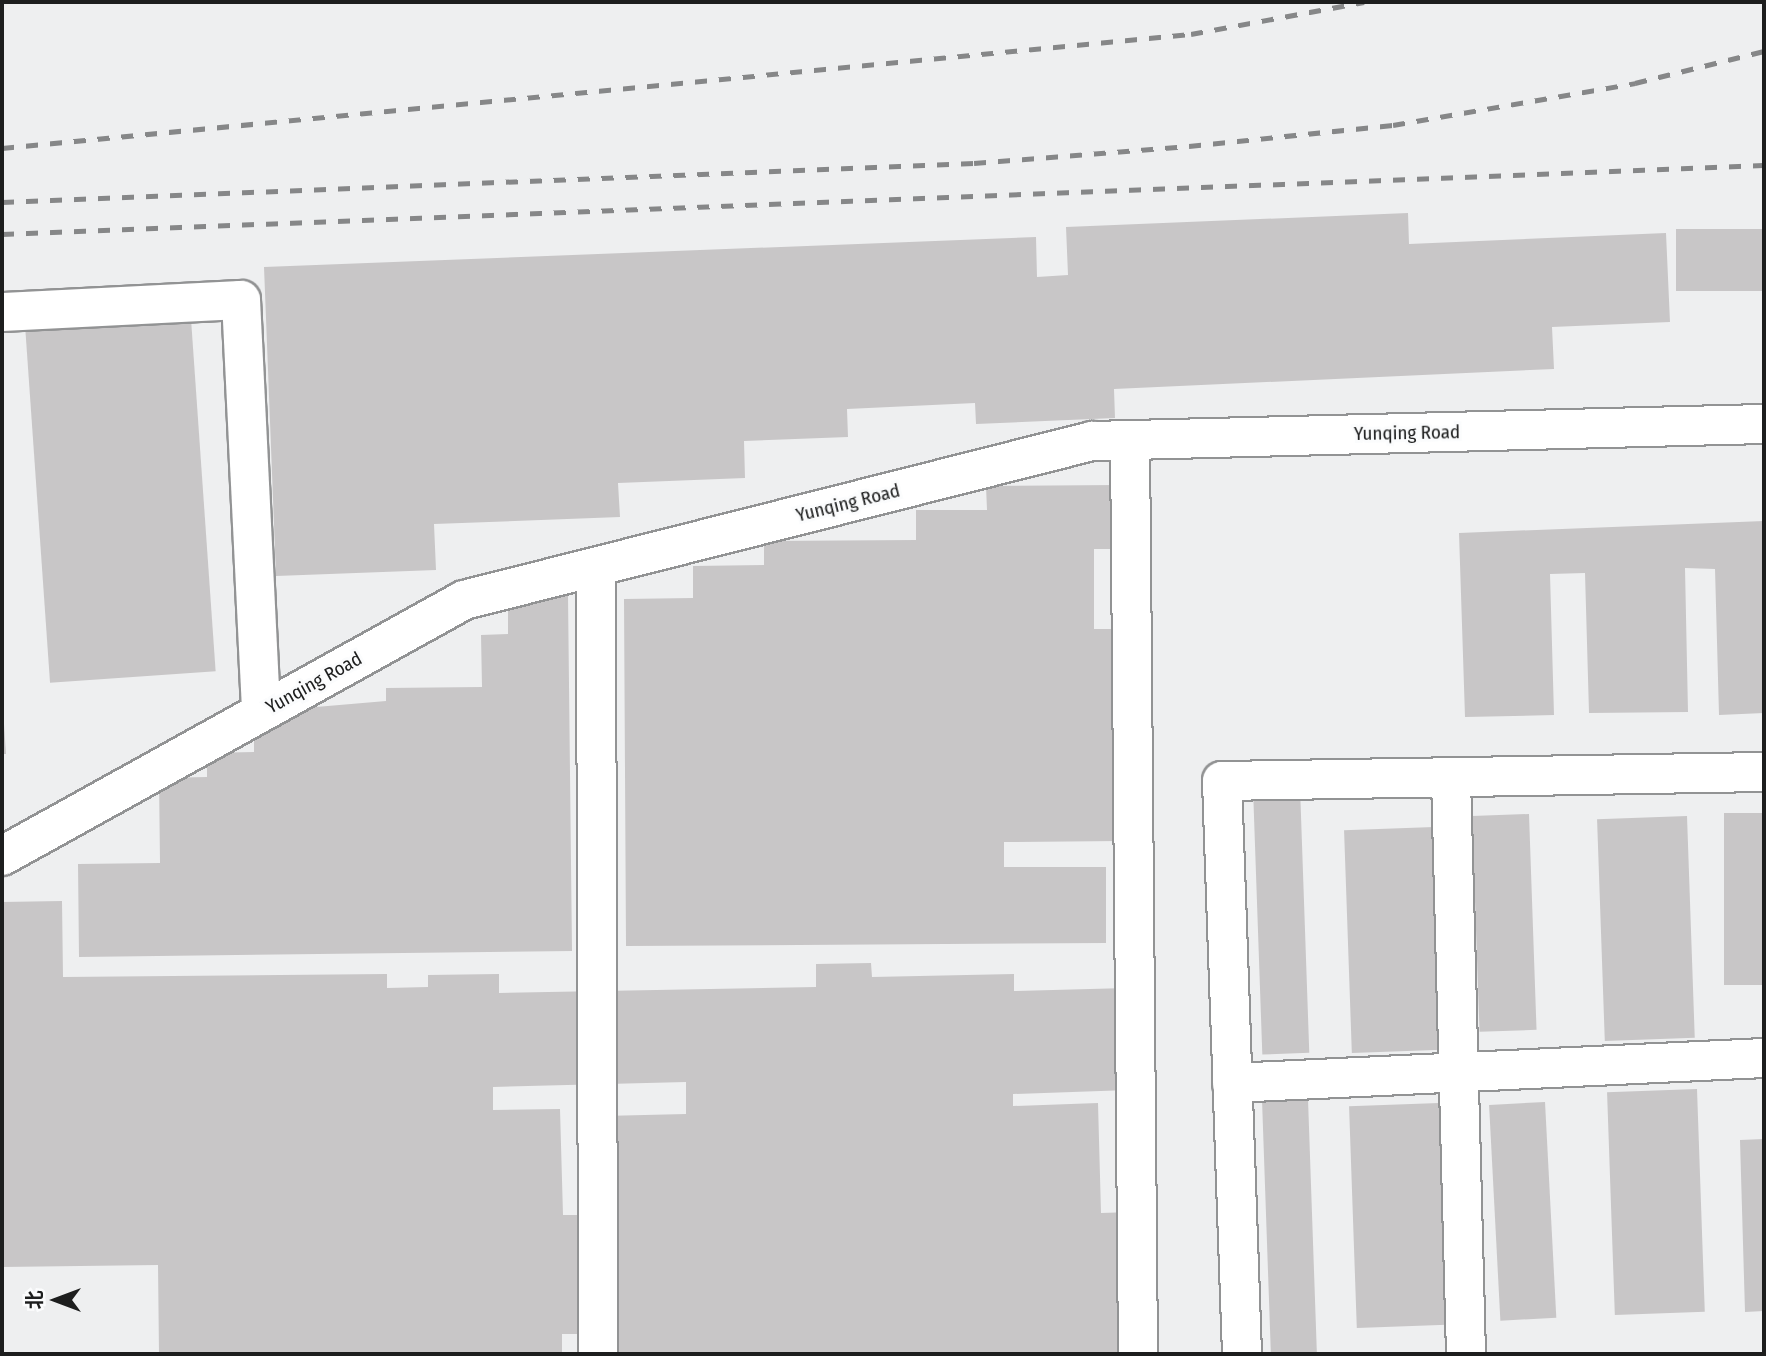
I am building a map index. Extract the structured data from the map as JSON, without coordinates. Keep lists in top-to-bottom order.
{
  "streets": {
    "street": ["Yunqing Road"]
  },
  "north": "left"
}
